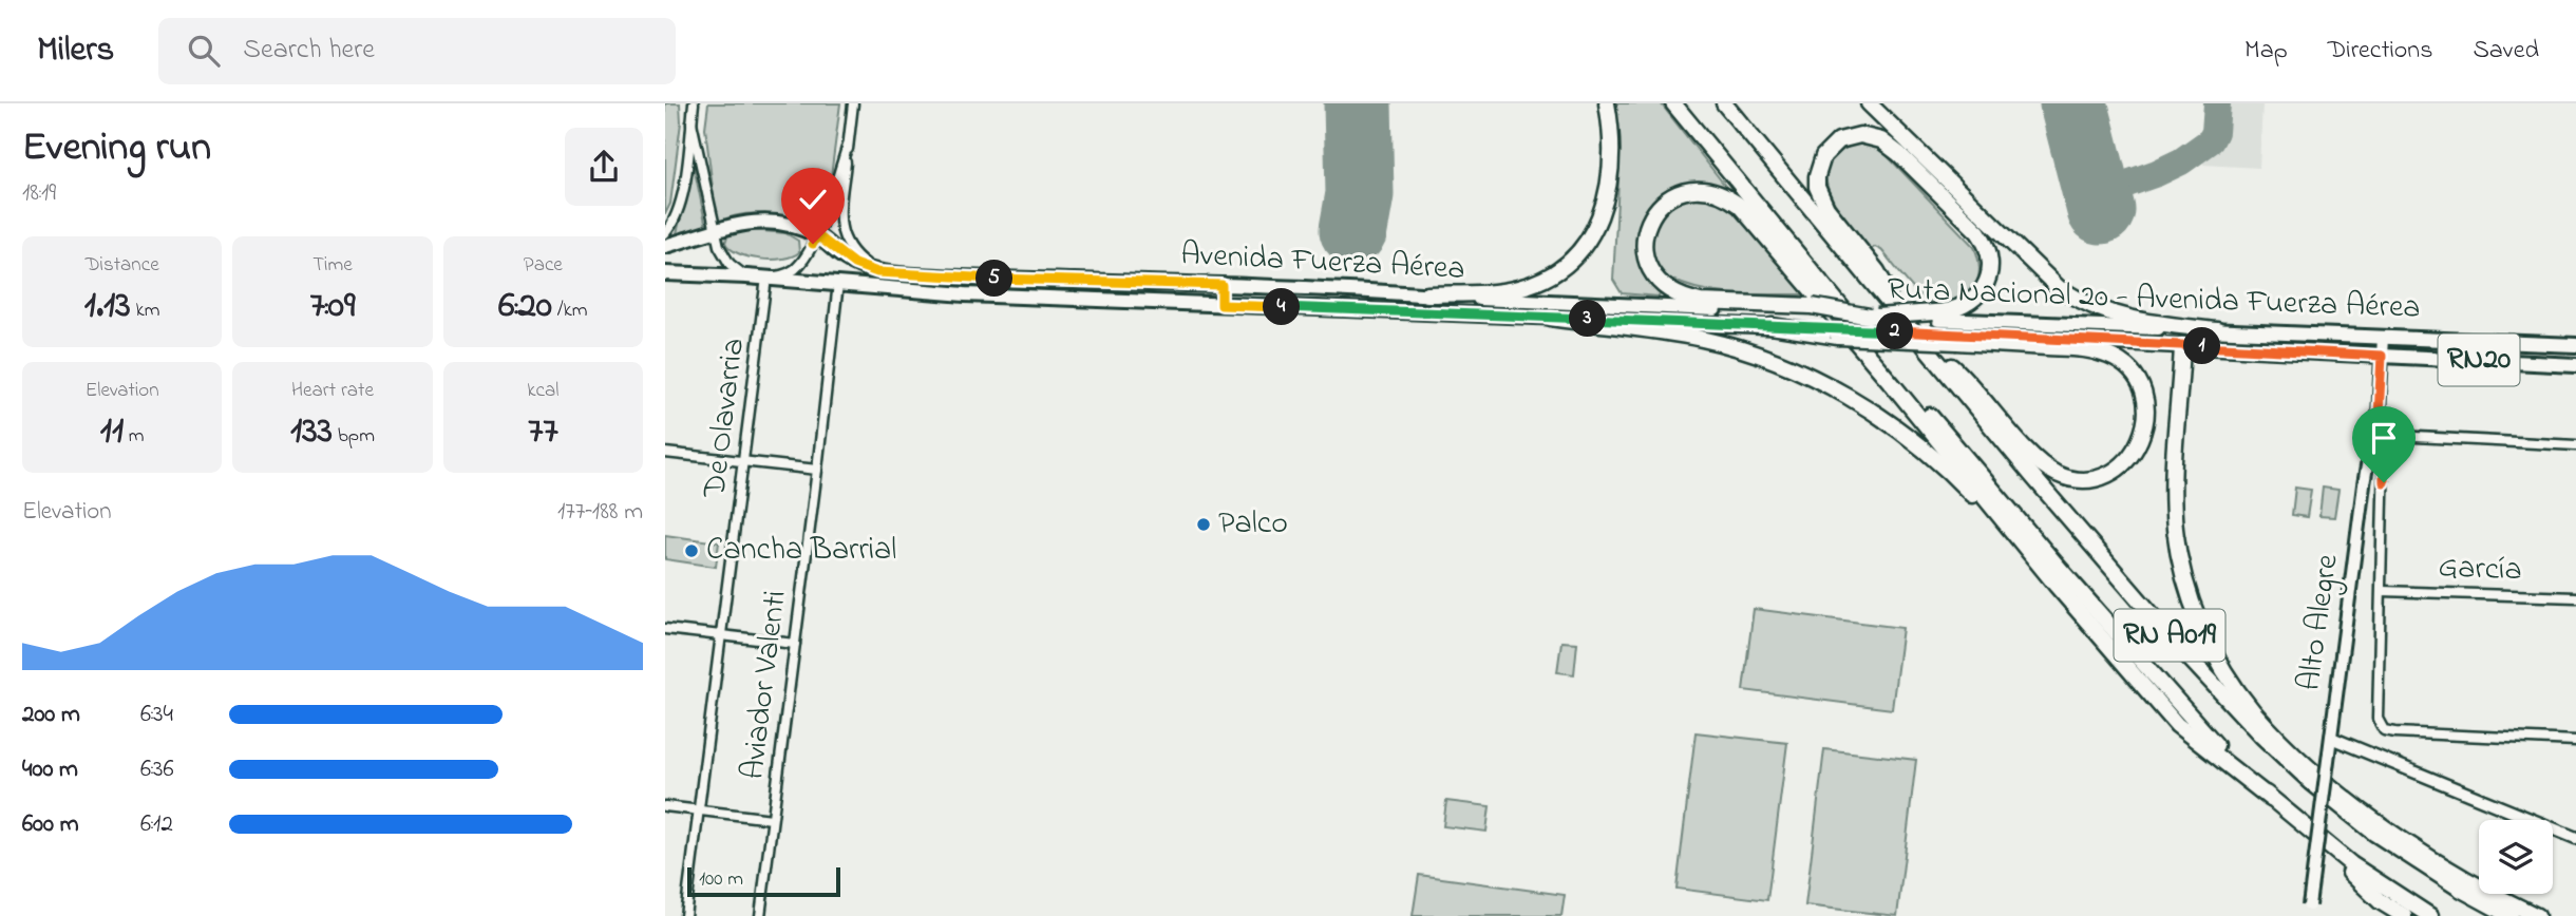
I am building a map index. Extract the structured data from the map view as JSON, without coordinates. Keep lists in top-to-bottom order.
{
  "streets": {
    "highway": ["RN A019"],
    "main road": [
      "Avenida Fuerza Aérea",
      "Ruta Nacional 20 - Avenida Fuerza Aérea",
      "RN20",
      "Alto Alegre"
    ],
    "street": ["De Olavarria", "García", "Aviador Valenti"]
  },
  "crossings": [
    ["Avenida Fuerza Aérea", "De Olavarria"],
    ["Avenida Fuerza Aérea", "Aviador Valenti"],
    ["Ruta Nacional 20 - Avenida Fuerza Aérea", "Alto Alegre"]
  ],
  "places": ["Palco", "Cancha Barrial"],
  "scale_bar": "100 m",
  "page": {
    "header": "Milers",
    "search": "Search here",
    "nav": ["Map", "Directions", "Saved"],
    "heading": ["Evening run", "18:19"],
    "stats": [
      ["Distance", "1.13 km"],
      ["Time", "7:09"],
      ["Pace", "6:20 /km"],
      ["Elevation", "11 m"],
      ["Heart rate", "133 bpm"],
      ["kcal", "77"]
    ],
    "pins": [
      "5",
      "4",
      "3",
      "2",
      "1"
    ],
    "chart": ["Elevation", "177–188 m"],
    "list": [
      {
        "name": "200 m",
        "note": "6:34"
      },
      {
        "name": "400 m",
        "note": "6:36"
      },
      {
        "name": "600 m",
        "note": "6:12"
      }
    ],
    "scale": "100 m"
  }
}
